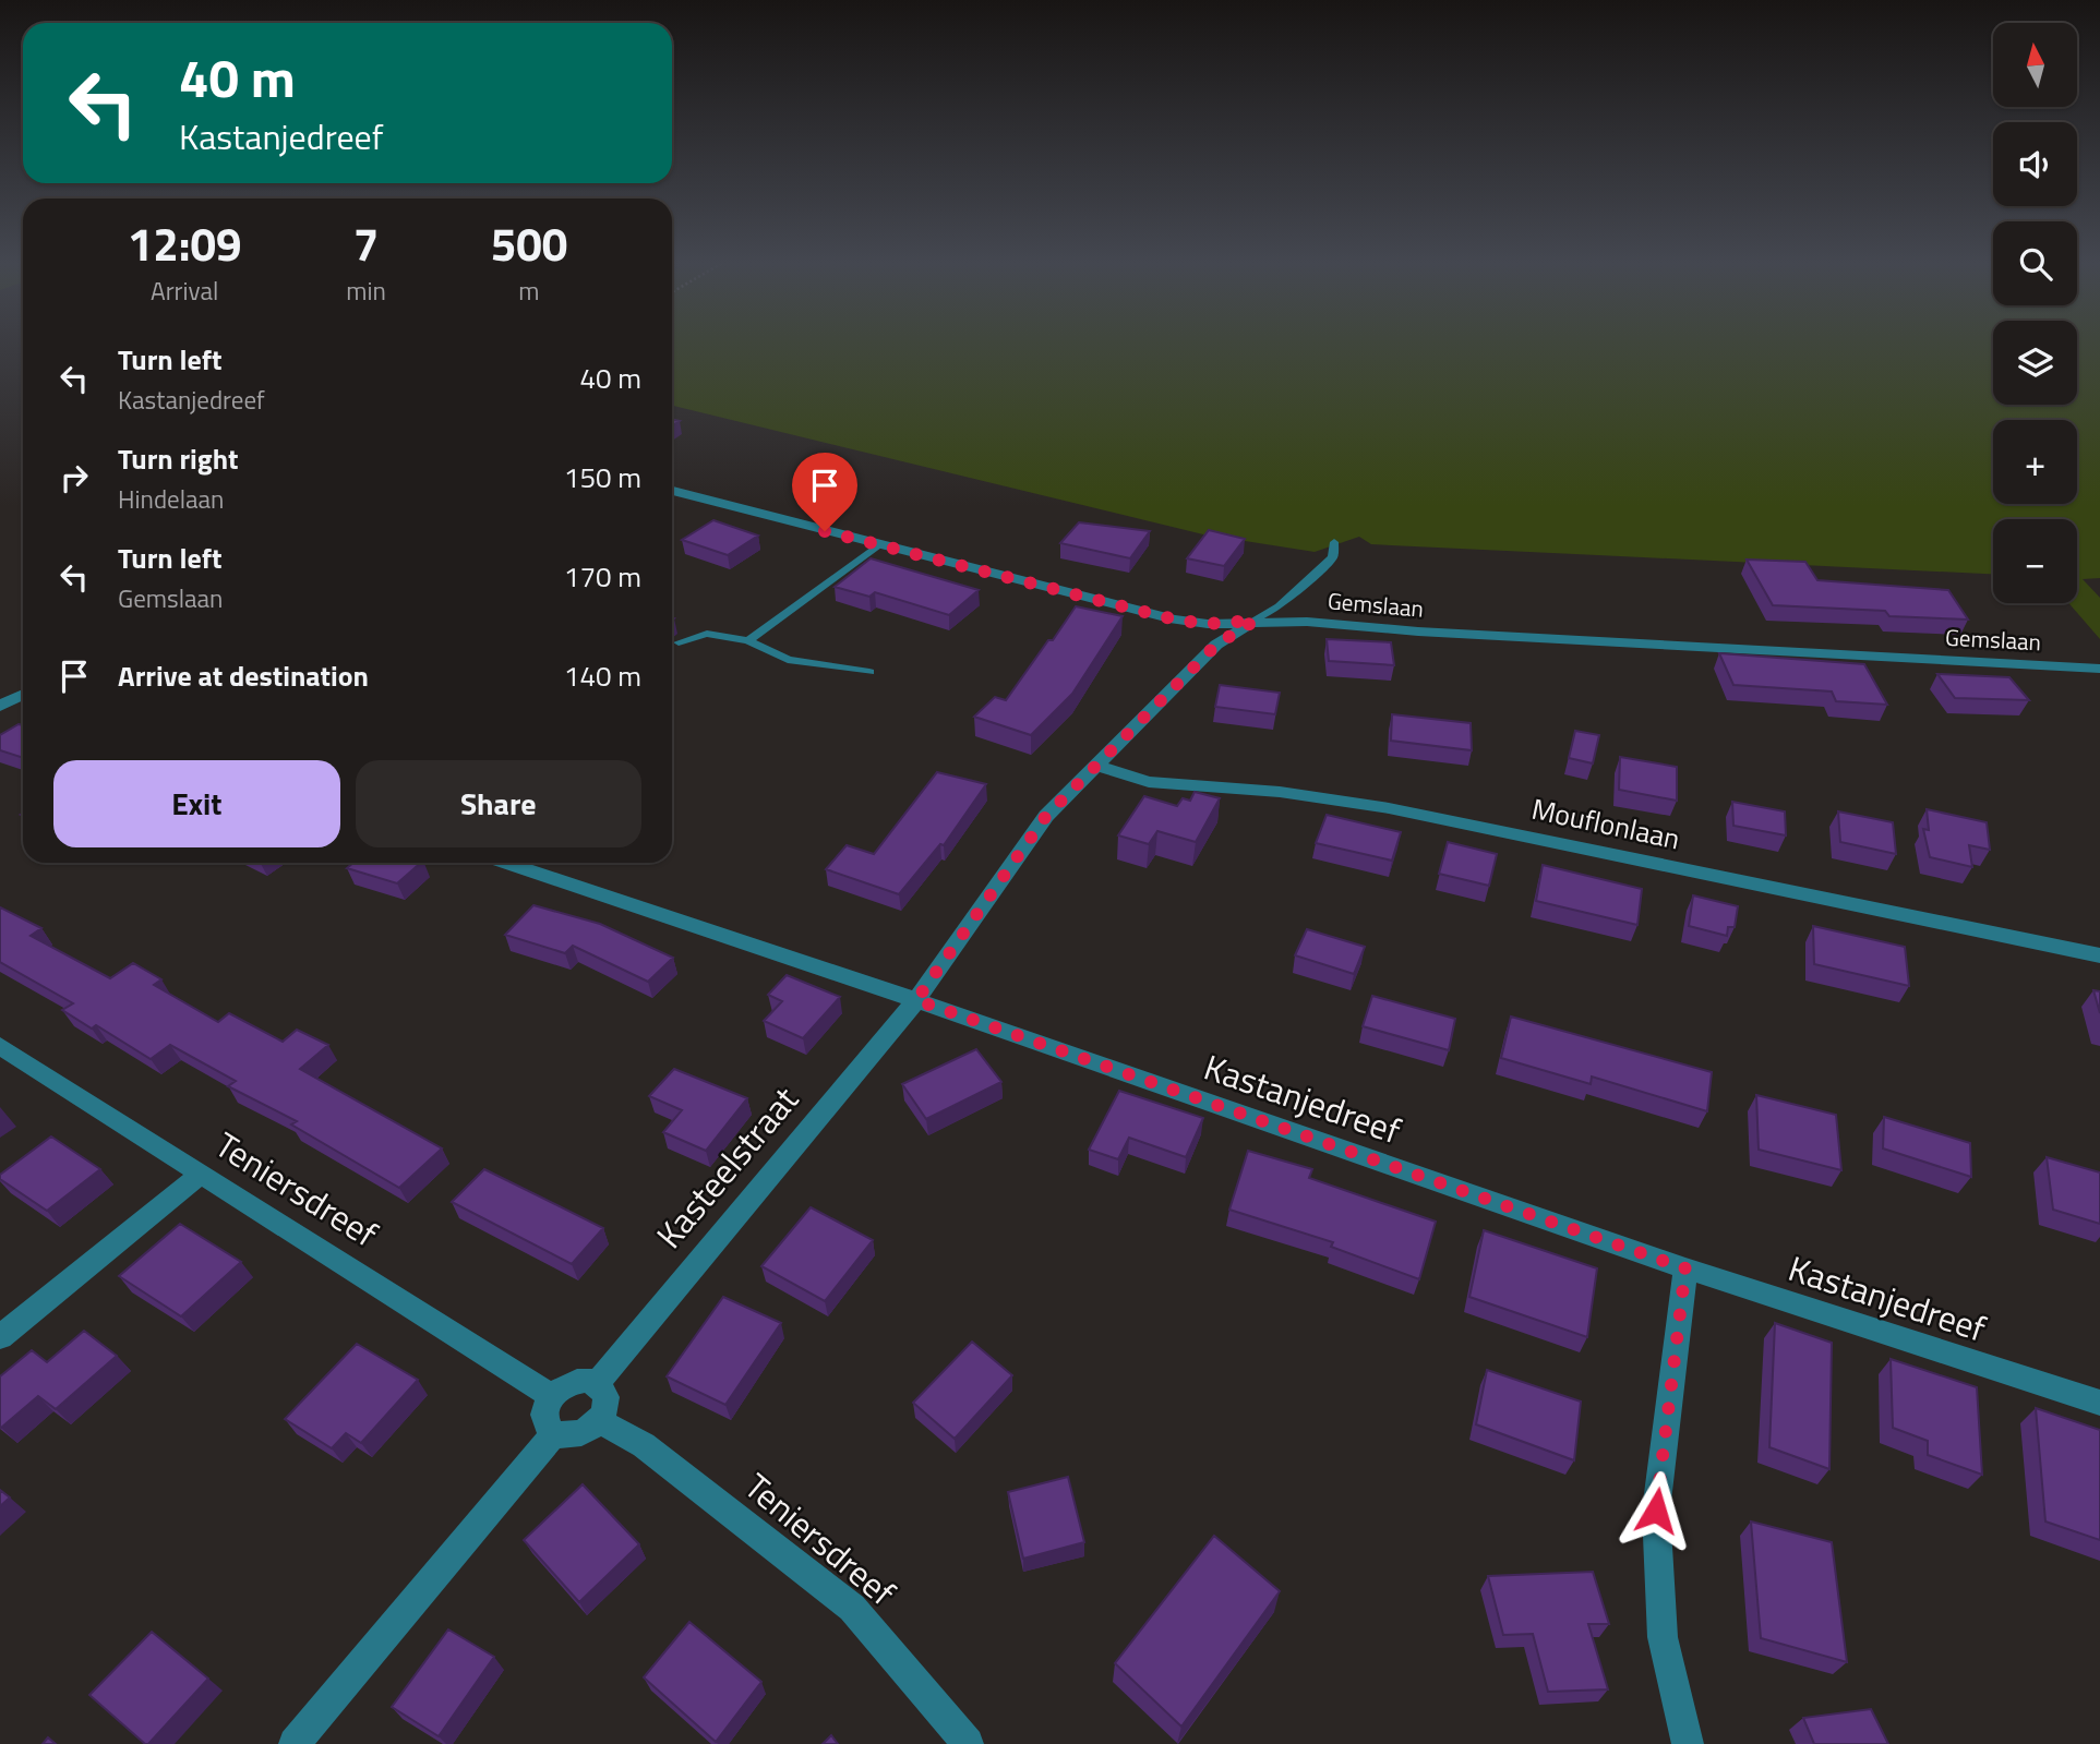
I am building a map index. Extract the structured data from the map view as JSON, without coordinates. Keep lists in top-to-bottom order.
{
  "streets": {
    "street": [
      "Gemslaan",
      "Mouflonlaan",
      "Kastanjedreef",
      "Kasteelstraat",
      "Teniersdreef"
    ]
  },
  "crossings": [
    ["Gemslaan", "Kasteelstraat"],
    ["Mouflonlaan", "Kasteelstraat"],
    ["Kastanjedreef", "Kasteelstraat"],
    ["Kasteelstraat", "Teniersdreef"]
  ],
  "north": "top",
  "page": {
    "map_buttons": ["+", "−"],
    "turn": ["40 m", "Kastanjedreef"],
    "eta": [
      "12:09",
      "Arrival",
      "7",
      "min",
      "500",
      "m"
    ],
    "list": [
      {
        "name": "Turn left",
        "note": "Kastanjedreef",
        "value": "40 m"
      },
      {
        "name": "Turn right",
        "note": "Hindelaan",
        "value": "150 m"
      },
      {
        "name": "Turn left",
        "note": "Gemslaan",
        "value": "170 m"
      },
      {
        "name": "Arrive at destination",
        "value": "140 m"
      }
    ],
    "buttons": ["Exit", "Share"]
  }
}
